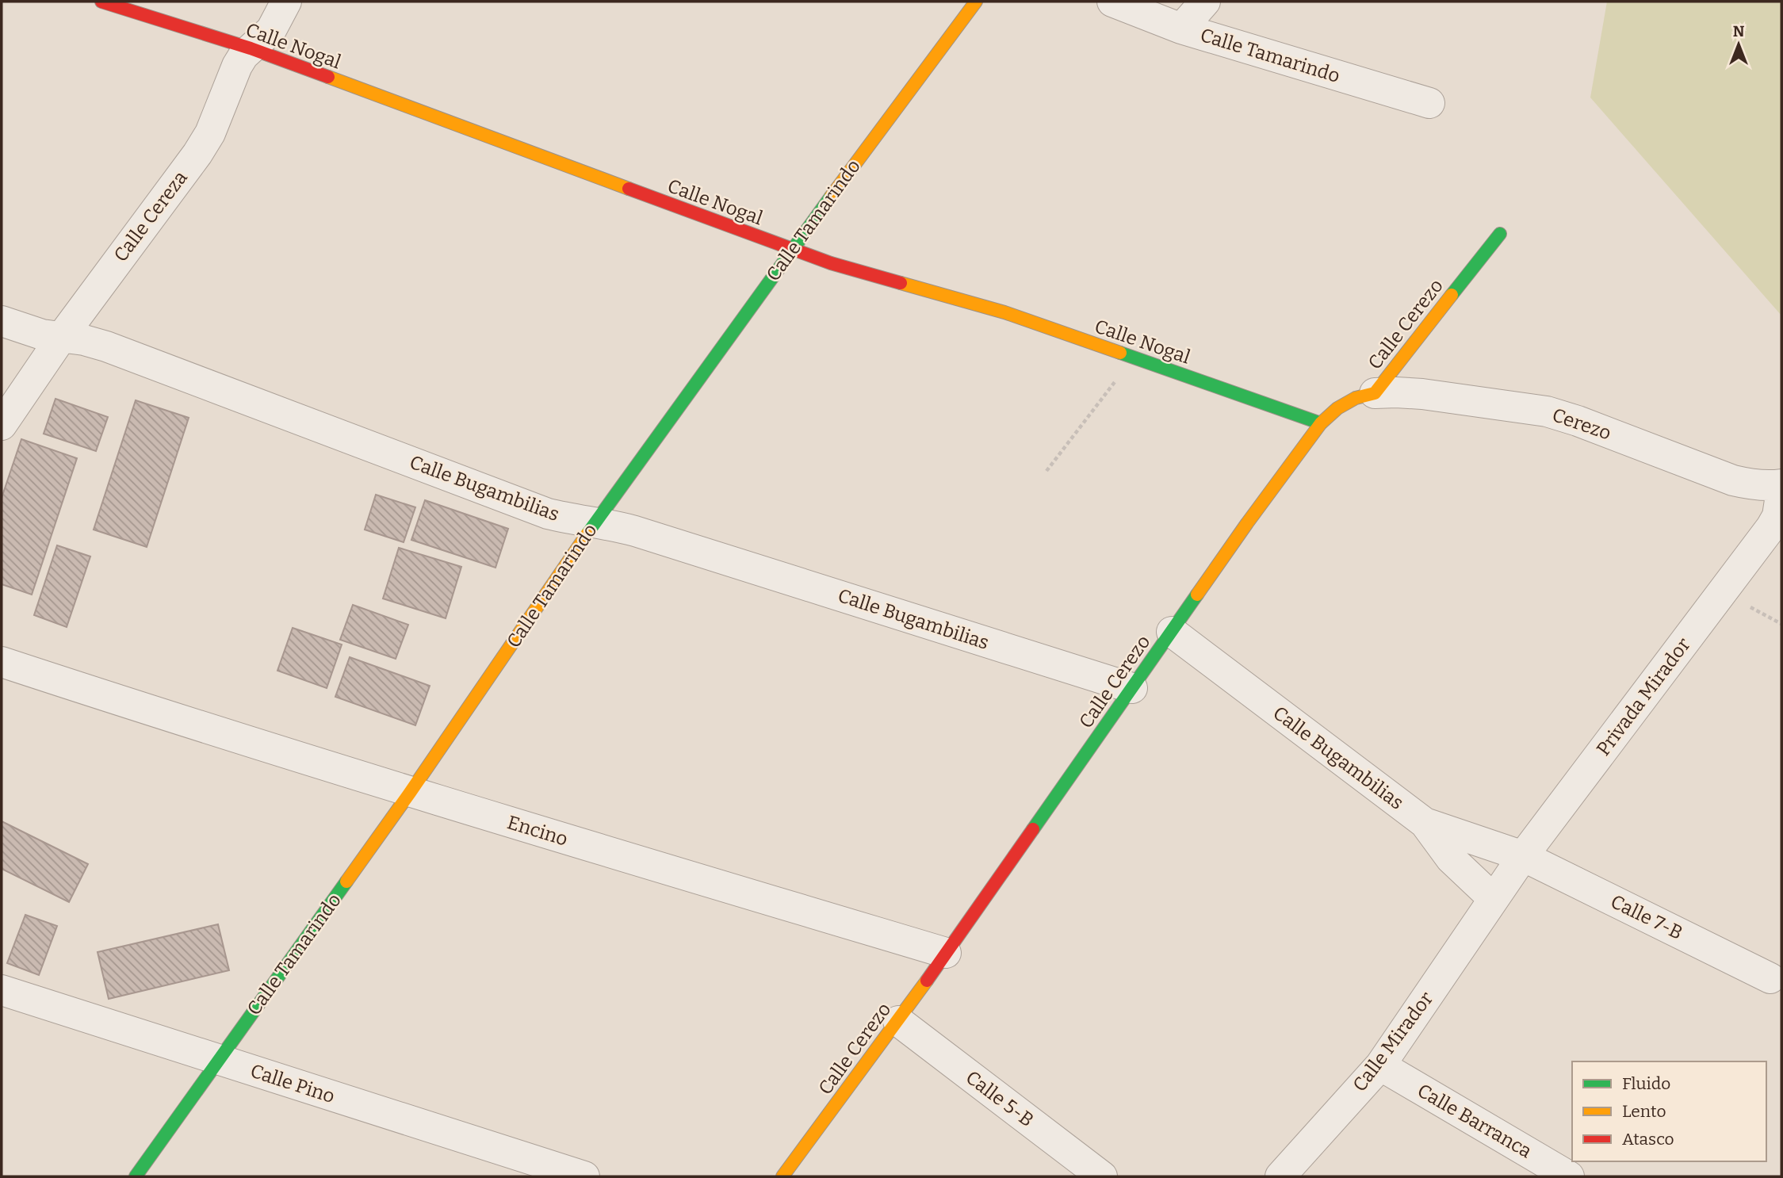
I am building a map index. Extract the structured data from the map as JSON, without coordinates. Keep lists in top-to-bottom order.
{
  "streets": {
    "street": [
      "Calle Nogal",
      "Calle Tamarindo",
      "Calle Cereza",
      "Calle Cerezo",
      "Cerezo",
      "Calle Bugambilias",
      "Privada Mirador",
      "Encino",
      "Calle 7-B",
      "Calle Mirador",
      "Calle Pino",
      "Calle 5-B",
      "Calle Barranca"
    ]
  },
  "crossings": [
    ["Calle Nogal", "Calle Tamarindo"],
    ["Calle Nogal", "Calle Cereza"],
    ["Calle Nogal", "Calle Cerezo"],
    ["Calle Tamarindo", "Calle Bugambilias"],
    ["Calle Tamarindo", "Encino"],
    ["Calle Tamarindo", "Calle Pino"],
    ["Calle Cereza", "Calle Bugambilias"],
    ["Calle Cerezo", "Cerezo"],
    ["Calle Cerezo", "Calle Bugambilias"],
    ["Calle Cerezo", "Encino"],
    ["Calle Cerezo", "Calle 5-B"],
    ["Calle Bugambilias", "Privada Mirador"],
    ["Calle Bugambilias", "Calle 7-B"],
    ["Calle Bugambilias", "Calle Mirador"],
    ["Privada Mirador", "Calle 7-B"],
    ["Privada Mirador", "Calle Mirador"],
    ["Calle Mirador", "Calle Barranca"]
  ],
  "legend": ["Fluido", "Lento", "Atasco"],
  "north": "top"
}
